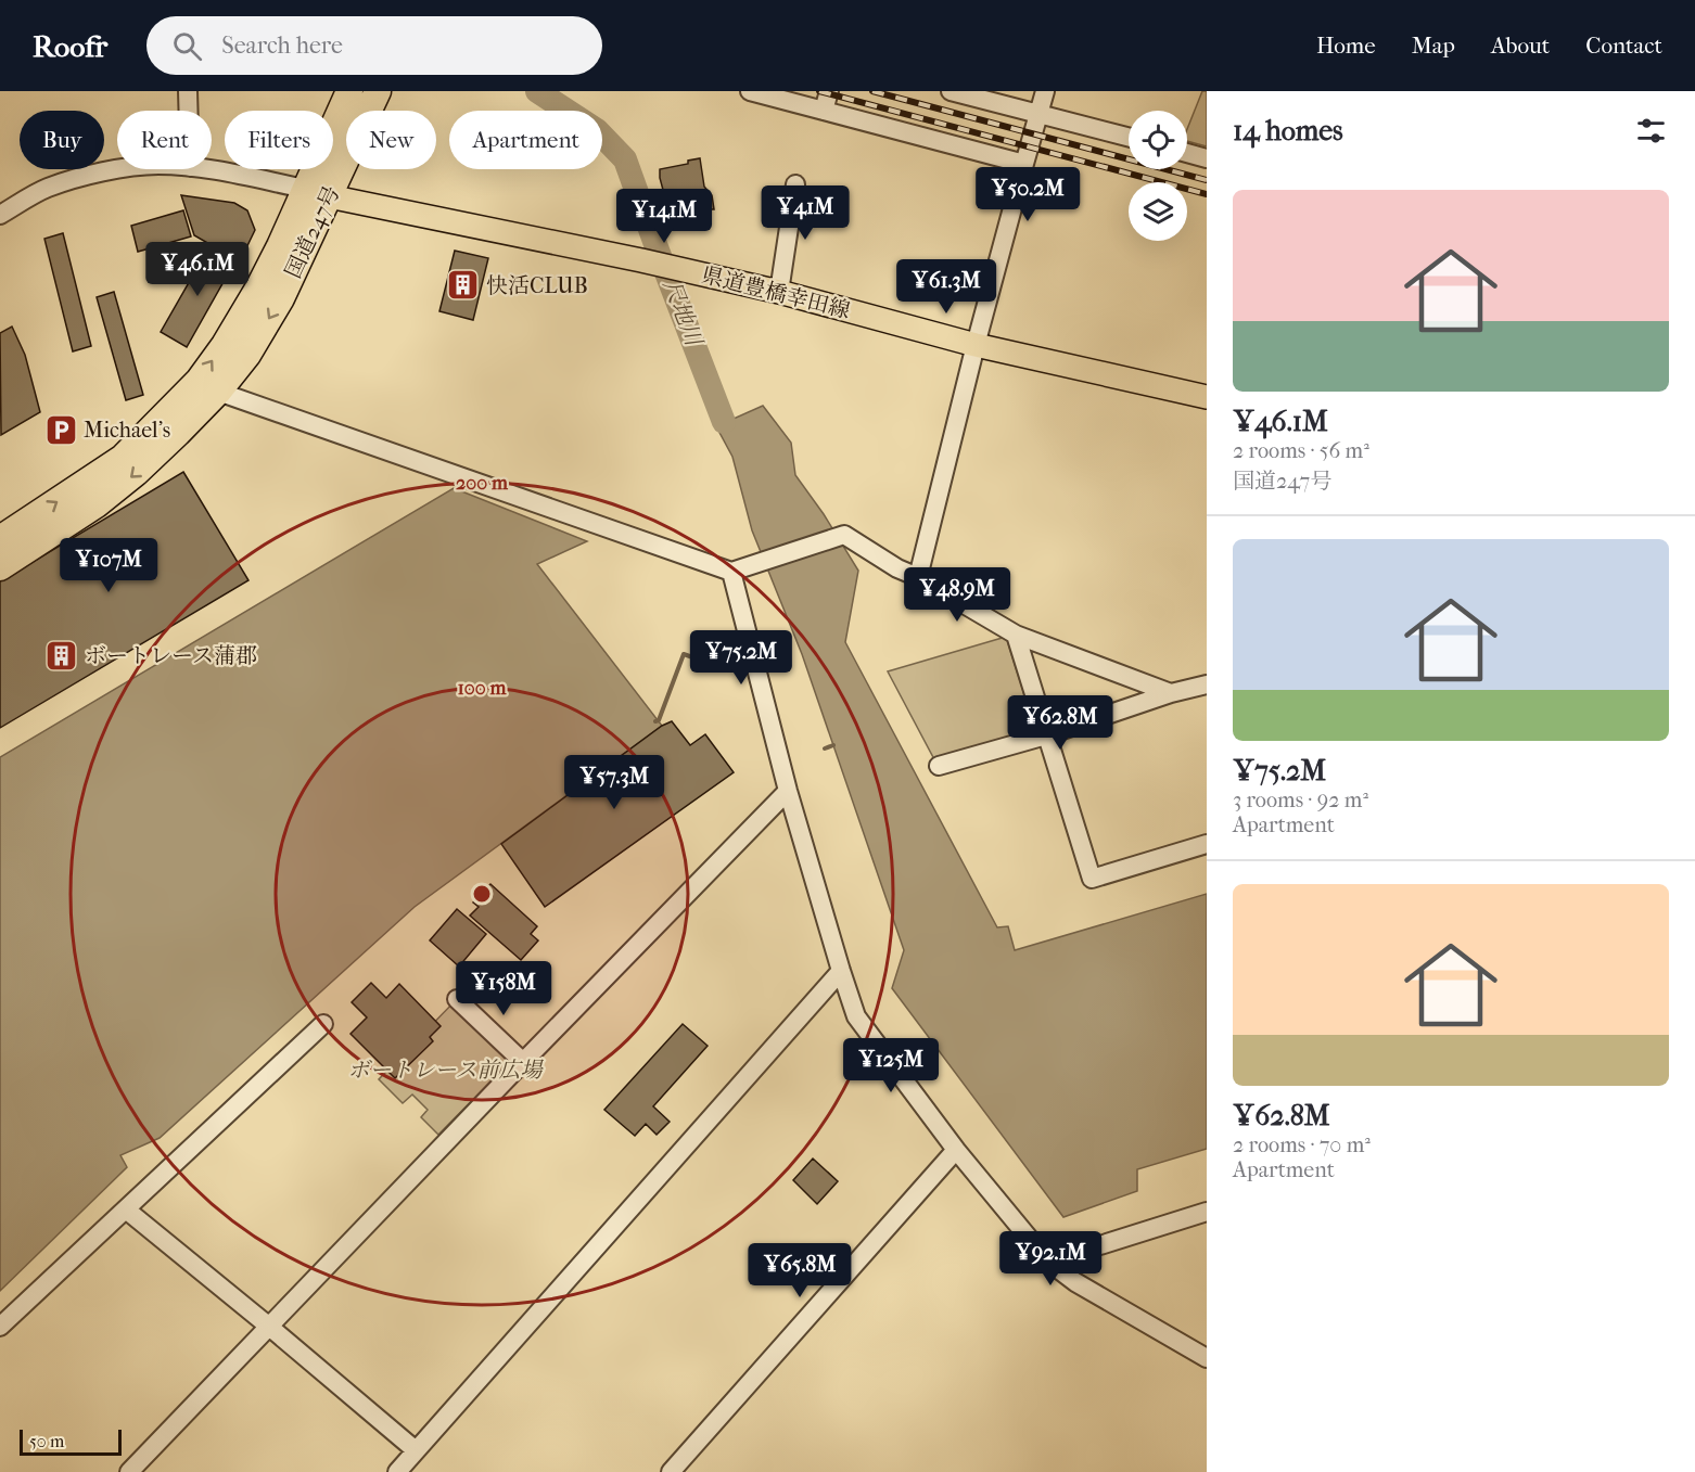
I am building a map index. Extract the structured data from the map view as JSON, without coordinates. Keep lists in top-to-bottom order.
{
  "streets": {
    "highway": ["国道247号"],
    "main road": ["県道豊橋幸田線"]
  },
  "crossings": [
    ["国道247号", "県道豊橋幸田線"]
  ],
  "water": ["尺地川"],
  "parks": ["ボートレース前広場"],
  "places": {
    "building": ["快活CLUB", "ボートレース蒲郡"],
    "parking": ["Michael's"]
  },
  "scale_bar": "50 m",
  "page": {
    "header": "Roofr",
    "search": "Search here",
    "nav": [
      "Home",
      "Map",
      "About",
      "Contact"
    ],
    "heading": "14 homes",
    "chip": [
      "Buy",
      "Rent",
      "Filters",
      "New",
      "Apartment"
    ],
    "price": [
      "¥50.2M",
      "¥41M",
      "¥141M",
      "¥46.1M",
      "¥61.3M",
      "¥107M",
      "¥48.9M",
      "¥75.2M",
      "¥62.8M",
      "¥57.3M",
      "¥158M",
      "¥125M",
      "¥92.1M",
      "¥65.8M"
    ],
    "list": [
      {
        "name": "¥46.1M",
        "note": "2 rooms · 56 m² · 国道247号"
      },
      {
        "name": "¥75.2M",
        "note": "3 rooms · 92 m² · Apartment"
      },
      {
        "name": "¥62.8M",
        "note": "2 rooms · 70 m² · Apartment"
      }
    ],
    "scale": "50 m"
  },
  "rings": ["200 m", "100 m"]
}
